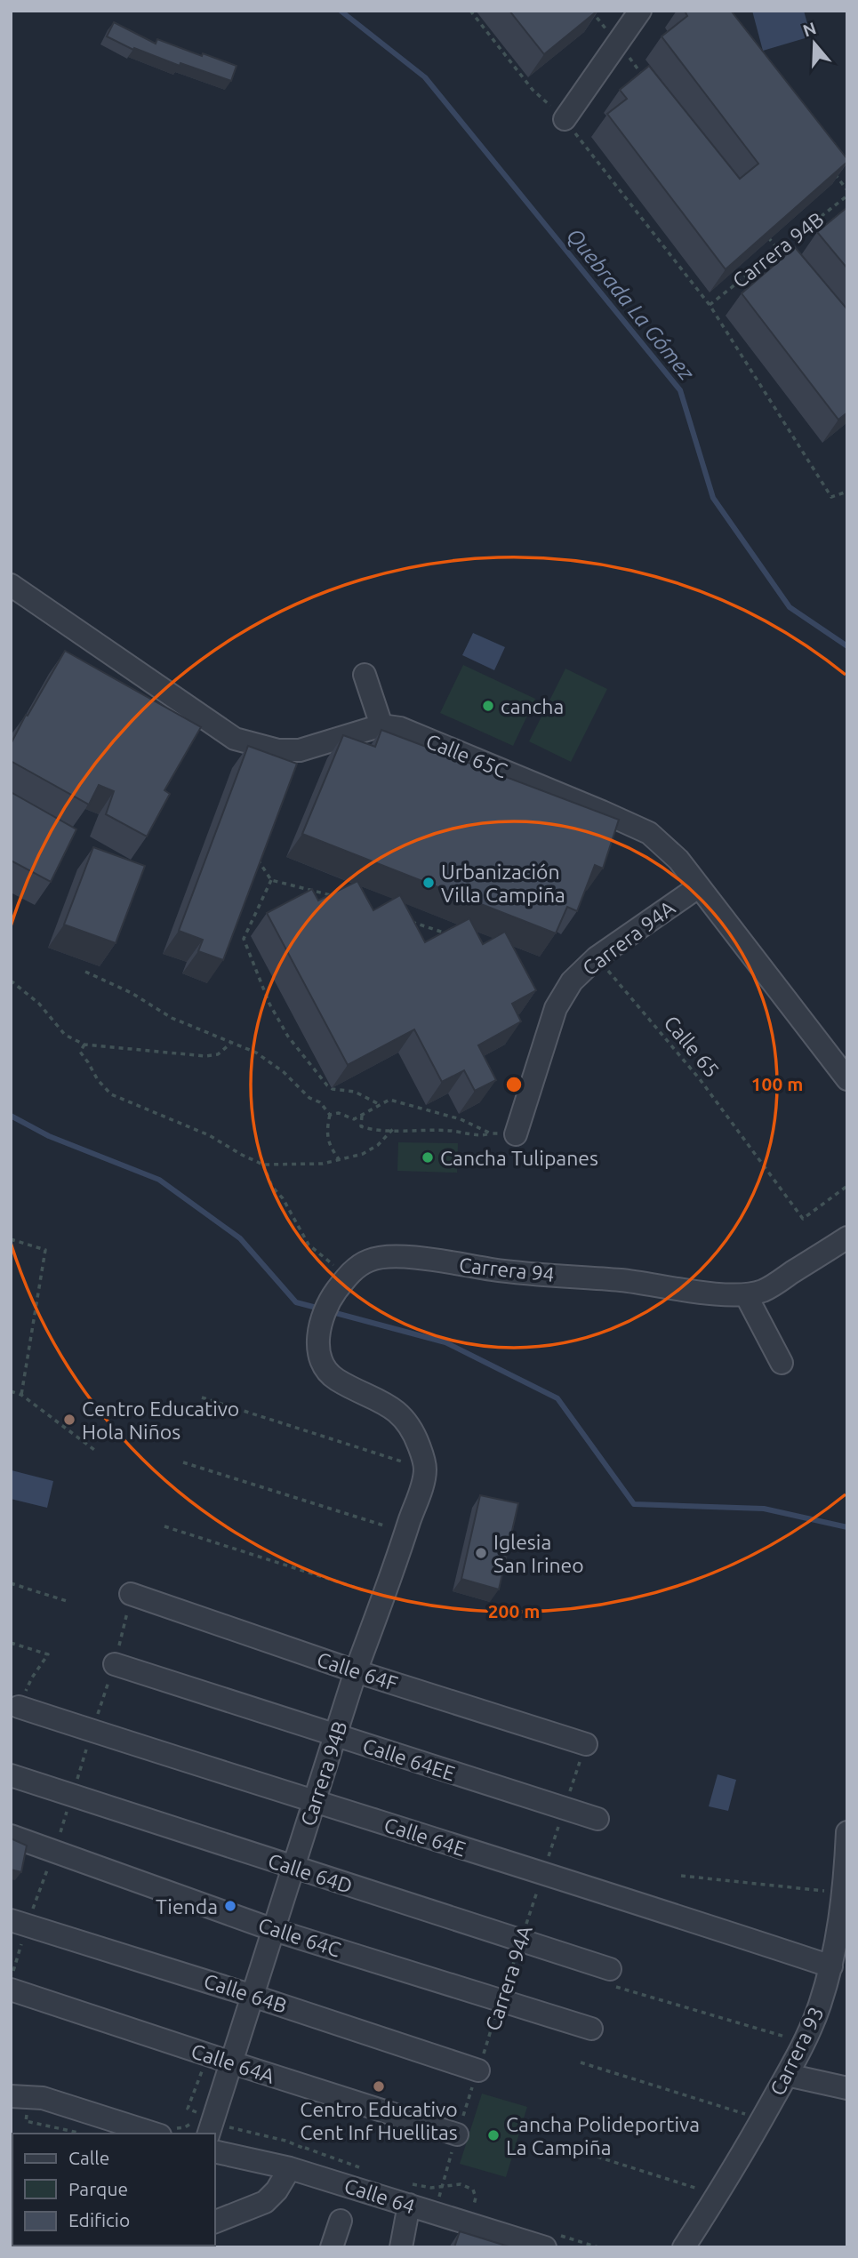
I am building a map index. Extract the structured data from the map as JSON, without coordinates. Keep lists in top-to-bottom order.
{
  "streets": {
    "street": [
      "Carrera 94B",
      "Calle 65C",
      "Carrera 94A",
      "Carrera 94",
      "Calle 64F",
      "Calle 64EE",
      "Calle 64E",
      "Calle 64D",
      "Calle 64C",
      "Calle 64B",
      "Carrera 93",
      "Calle 64A",
      "Calle 64"
    ],
    "path": ["Calle 65"]
  },
  "crossings": [
    ["Carrera 94B", "Carrera 94"],
    ["Carrera 94B", "Calle 64F"],
    ["Carrera 94B", "Calle 64EE"],
    ["Carrera 94B", "Calle 64E"],
    ["Carrera 94B", "Calle 64D"],
    ["Carrera 94B", "Calle 64C"],
    ["Carrera 94B", "Calle 64B"],
    ["Carrera 94B", "Calle 64A"],
    ["Calle 65C", "Carrera 94A"],
    ["Carrera 94A", "Calle 65"],
    ["Carrera 94A", "Calle 64F"],
    ["Carrera 94A", "Calle 64EE"],
    ["Carrera 94A", "Calle 64E"],
    ["Carrera 94A", "Calle 64D"],
    ["Carrera 94A", "Calle 64C"],
    ["Carrera 94A", "Calle 64B"],
    ["Carrera 94A", "Calle 64A"],
    ["Carrera 94A", "Calle 64"],
    ["Calle 64E", "Carrera 93"]
  ],
  "water": ["Quebrada La Gómez"],
  "places": [
    "cancha",
    "Urbanización Villa Campiña",
    "Cancha Tulipanes",
    "Centro Educativo Hola Niños",
    "Iglesia San Irineo",
    "Tienda",
    "Centro Educativo Cent Inf Huellitas",
    "Cancha Polideportiva La Campiña"
  ],
  "legend": ["Calle", "Parque", "Edificio"],
  "north": "top",
  "rings": ["100 m", "200 m"]
}
